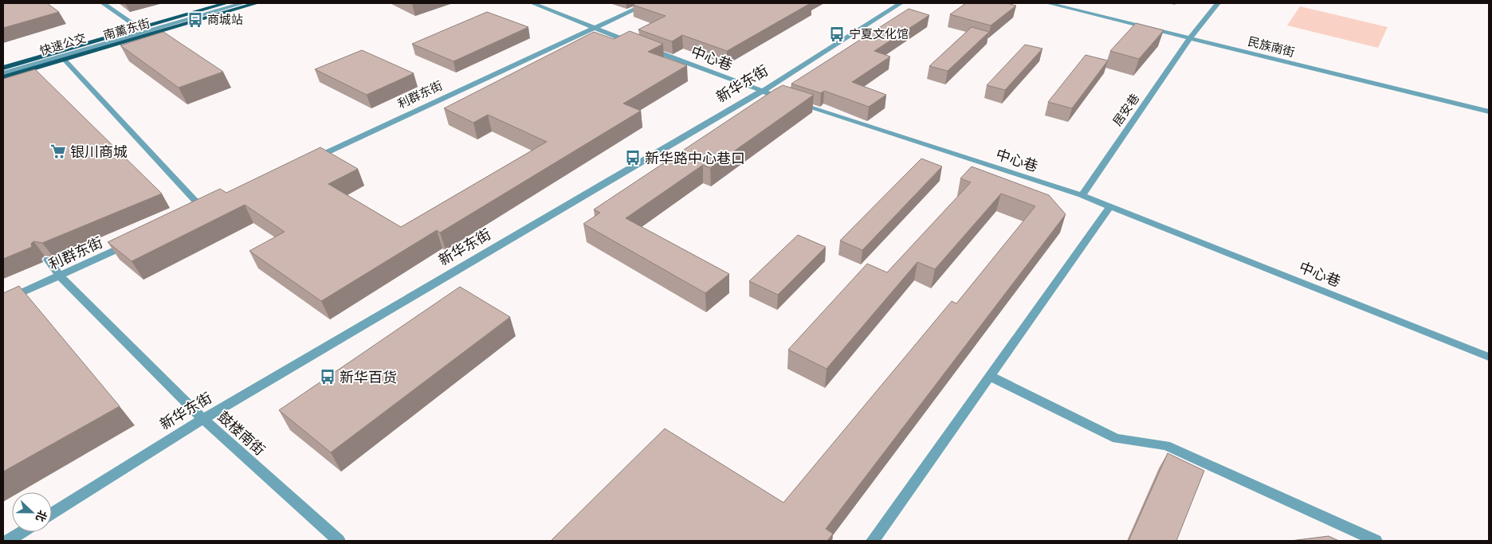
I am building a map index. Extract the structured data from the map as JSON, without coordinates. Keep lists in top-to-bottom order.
{
  "streets": {
    "main road": ["南薰东街"],
    "street": [
      "快速公交",
      "民族南街",
      "中心巷",
      "新华东街",
      "利群东街",
      "居安巷",
      "鼓楼南街"
    ]
  },
  "crossings": [
    ["民族南街", "居安巷"],
    ["中心巷", "新华东街"],
    ["中心巷", "利群东街"],
    ["中心巷", "居安巷"],
    ["新华东街", "鼓楼南街"],
    ["利群东街", "鼓楼南街"]
  ],
  "places": {
    "bus stop": [
      "商城站",
      "宁夏文化馆",
      "新华路中心巷口",
      "新华百货"
    ],
    "supermarket": ["银川商城"]
  },
  "north": "right"
}
